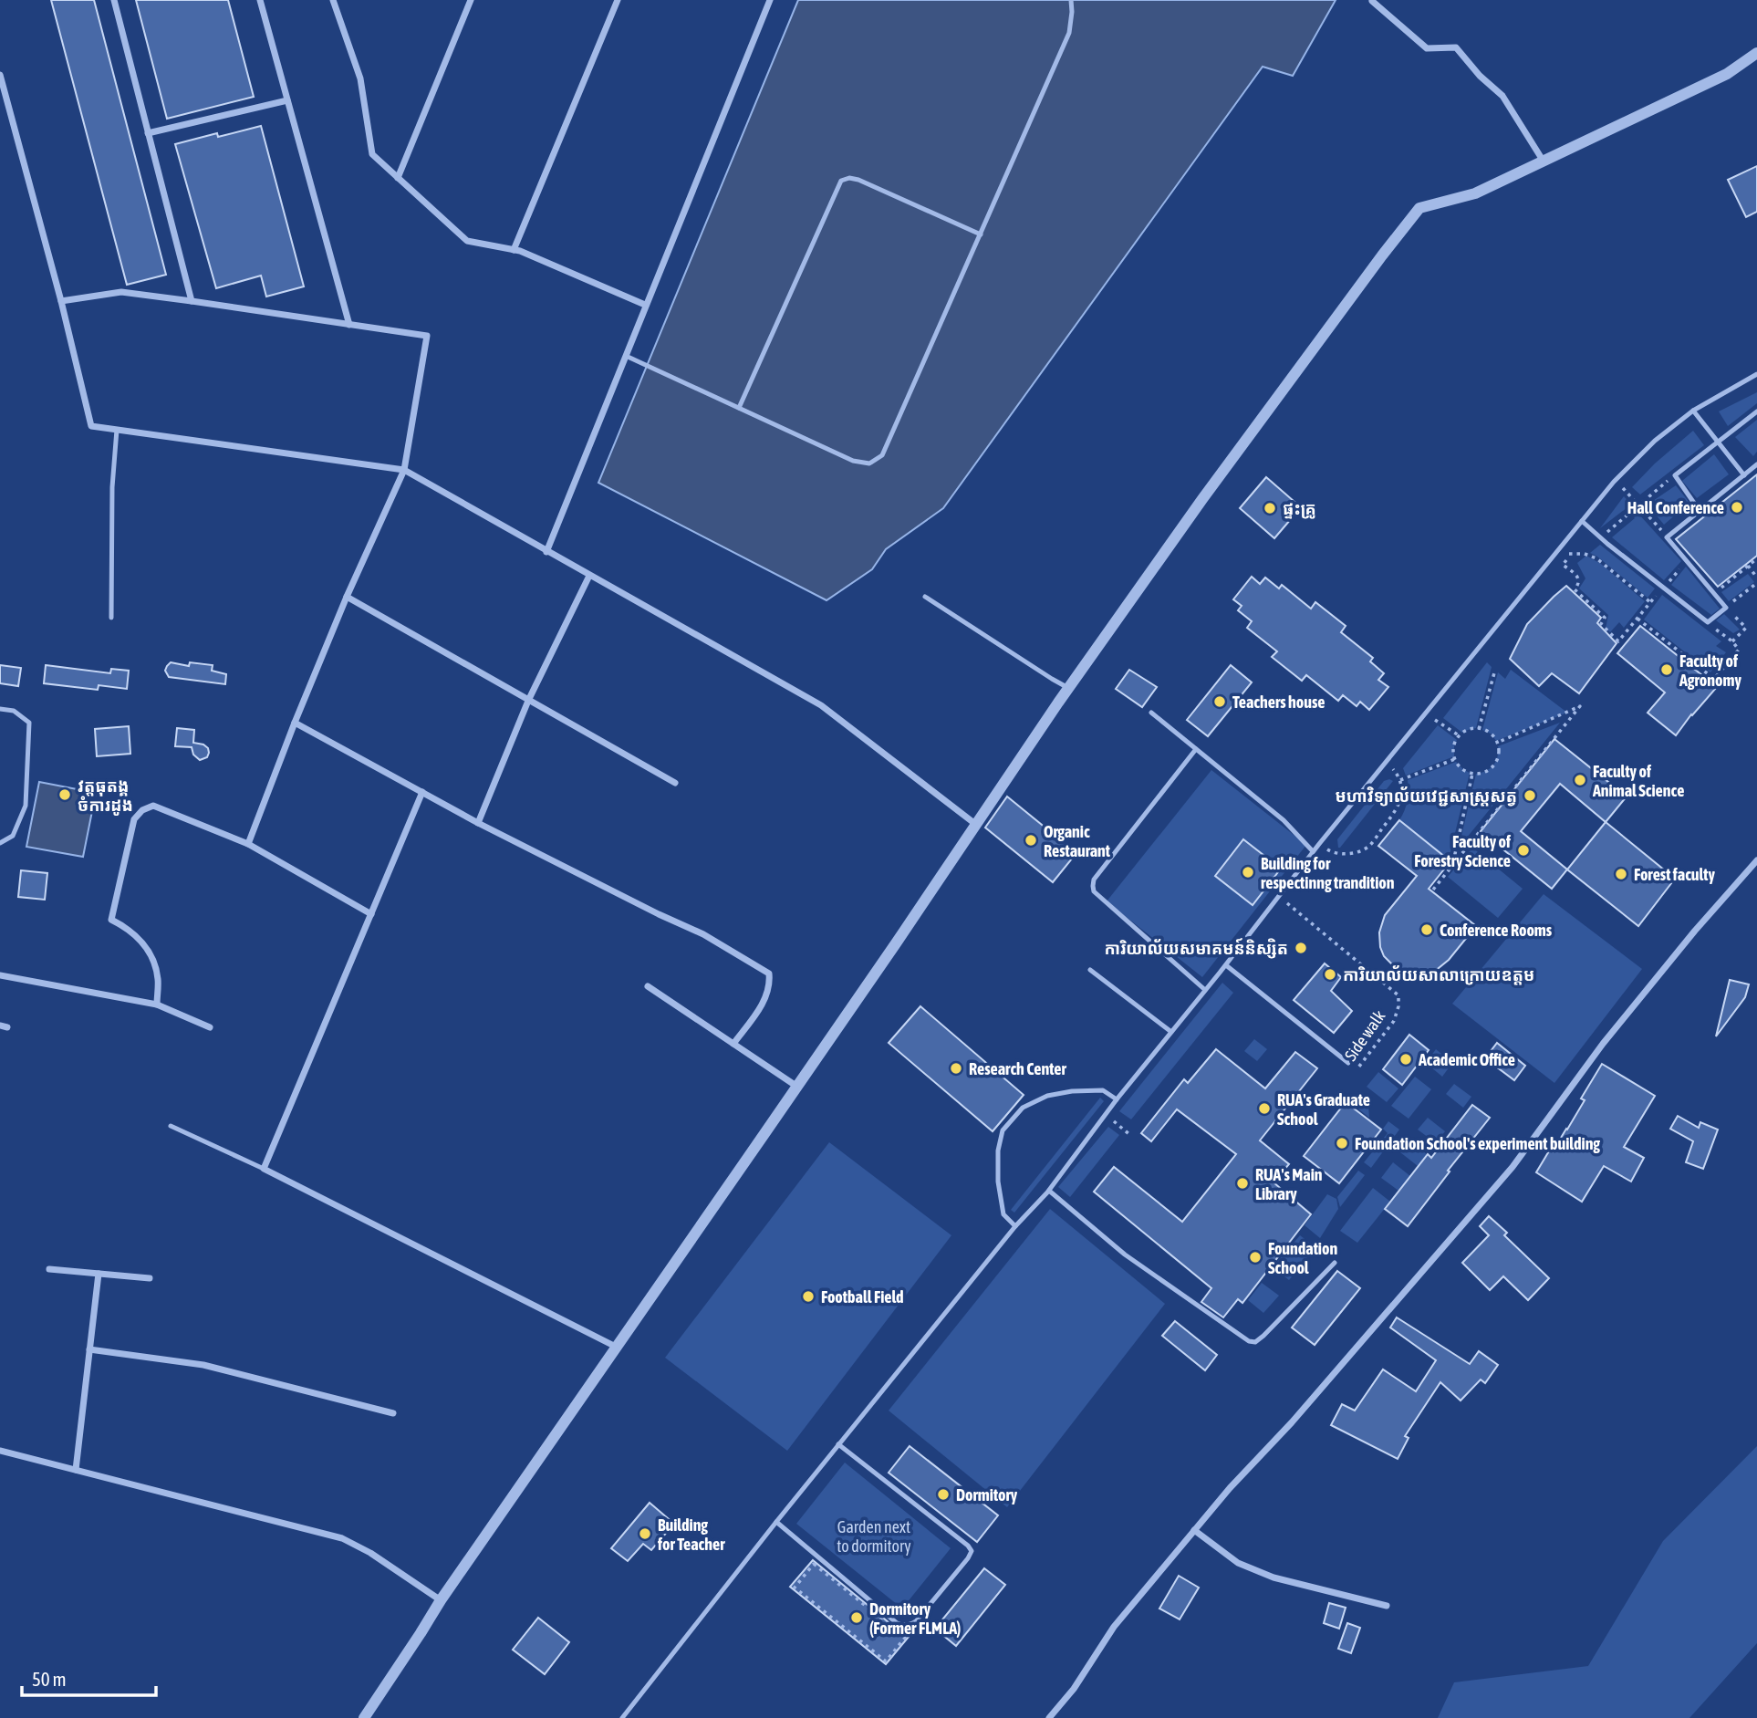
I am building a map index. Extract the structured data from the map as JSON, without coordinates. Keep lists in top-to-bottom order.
{
  "streets": {
    "path": ["Side walk"]
  },
  "parks": ["Garden next to dormitory"],
  "places": [
    "Hall Conference",
    "ផ្ទះគ្រូ",
    "Faculty of Agronomy",
    "Teachers house",
    "Faculty of Animal Science",
    "វត្តធុតង្គ ចំការដូង",
    "មហាវិទ្យាល័យវេជ្ជសាស្ត្រសត្វ",
    "Organic Restaurant",
    "Faculty of Forestry Science",
    "Building for respectinng trandition",
    "Forest faculty",
    "Conference Rooms",
    "ការិយាល័យសមាគមន៍និស្សិត",
    "ការិយាល័យសាលាក្រោយឧត្តម",
    "Academic Office",
    "Research Center",
    "RUA's Graduate School",
    "Foundation School's experiment building",
    "RUA's Main Library",
    "Foundation School",
    "Football Field",
    "Dormitory",
    "Building for Teacher",
    "Dormitory (Former FLMLA)"
  ],
  "scale_bar": "50 m"
}
